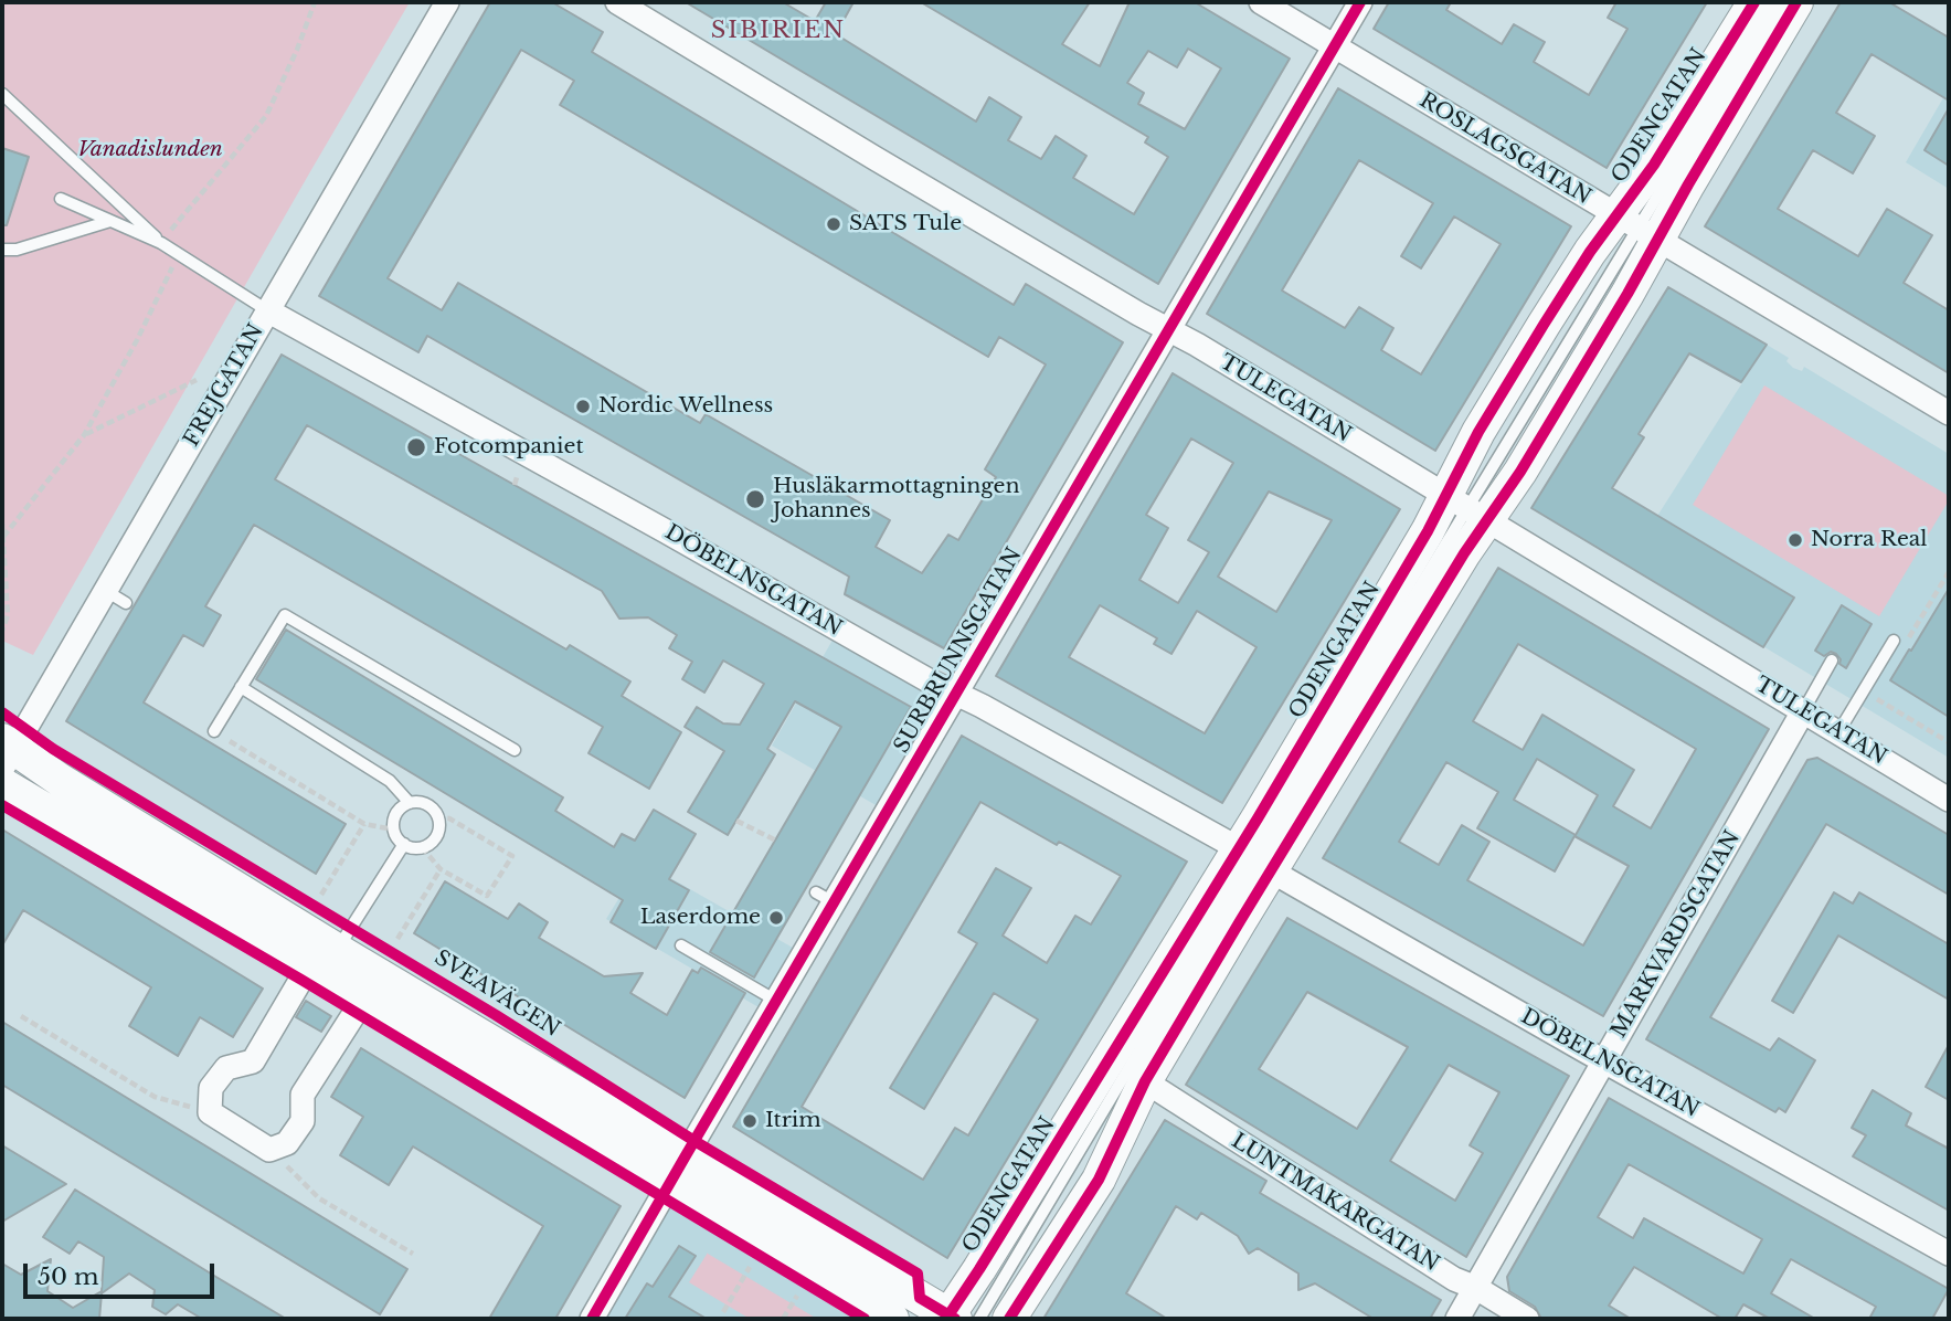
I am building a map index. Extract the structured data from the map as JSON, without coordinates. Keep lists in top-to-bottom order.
{
  "streets": {
    "main road": ["ODENGATAN", "SVEAVÄGEN"],
    "street": [
      "ROSLAGSGATAN",
      "FREJGATAN",
      "TULEGATAN",
      "DÖBELNSGATAN",
      "SURBRUNNSGATAN",
      "MARKVARDSGATAN",
      "LUNTMAKARGATAN"
    ]
  },
  "crossings": [
    ["ODENGATAN", "ROSLAGSGATAN"],
    ["ODENGATAN", "TULEGATAN"],
    ["ODENGATAN", "DÖBELNSGATAN"],
    ["ODENGATAN", "SVEAVÄGEN"],
    ["ODENGATAN", "LUNTMAKARGATAN"],
    ["ROSLAGSGATAN", "SURBRUNNSGATAN"],
    ["FREJGATAN", "DÖBELNSGATAN"],
    ["FREJGATAN", "SVEAVÄGEN"],
    ["TULEGATAN", "SURBRUNNSGATAN"],
    ["TULEGATAN", "MARKVARDSGATAN"],
    ["DÖBELNSGATAN", "SURBRUNNSGATAN"],
    ["DÖBELNSGATAN", "MARKVARDSGATAN"],
    ["SURBRUNNSGATAN", "SVEAVÄGEN"],
    ["MARKVARDSGATAN", "LUNTMAKARGATAN"]
  ],
  "districts": ["SIBIRIEN"],
  "parks": ["Vanadislunden"],
  "places": [
    "SATS Tule",
    "Nordic Wellness",
    "Fotcompaniet",
    "Husläkarmottagningen Johannes",
    "Norra Real",
    "Laserdome",
    "Itrim"
  ],
  "scale_bar": "50 m"
}
